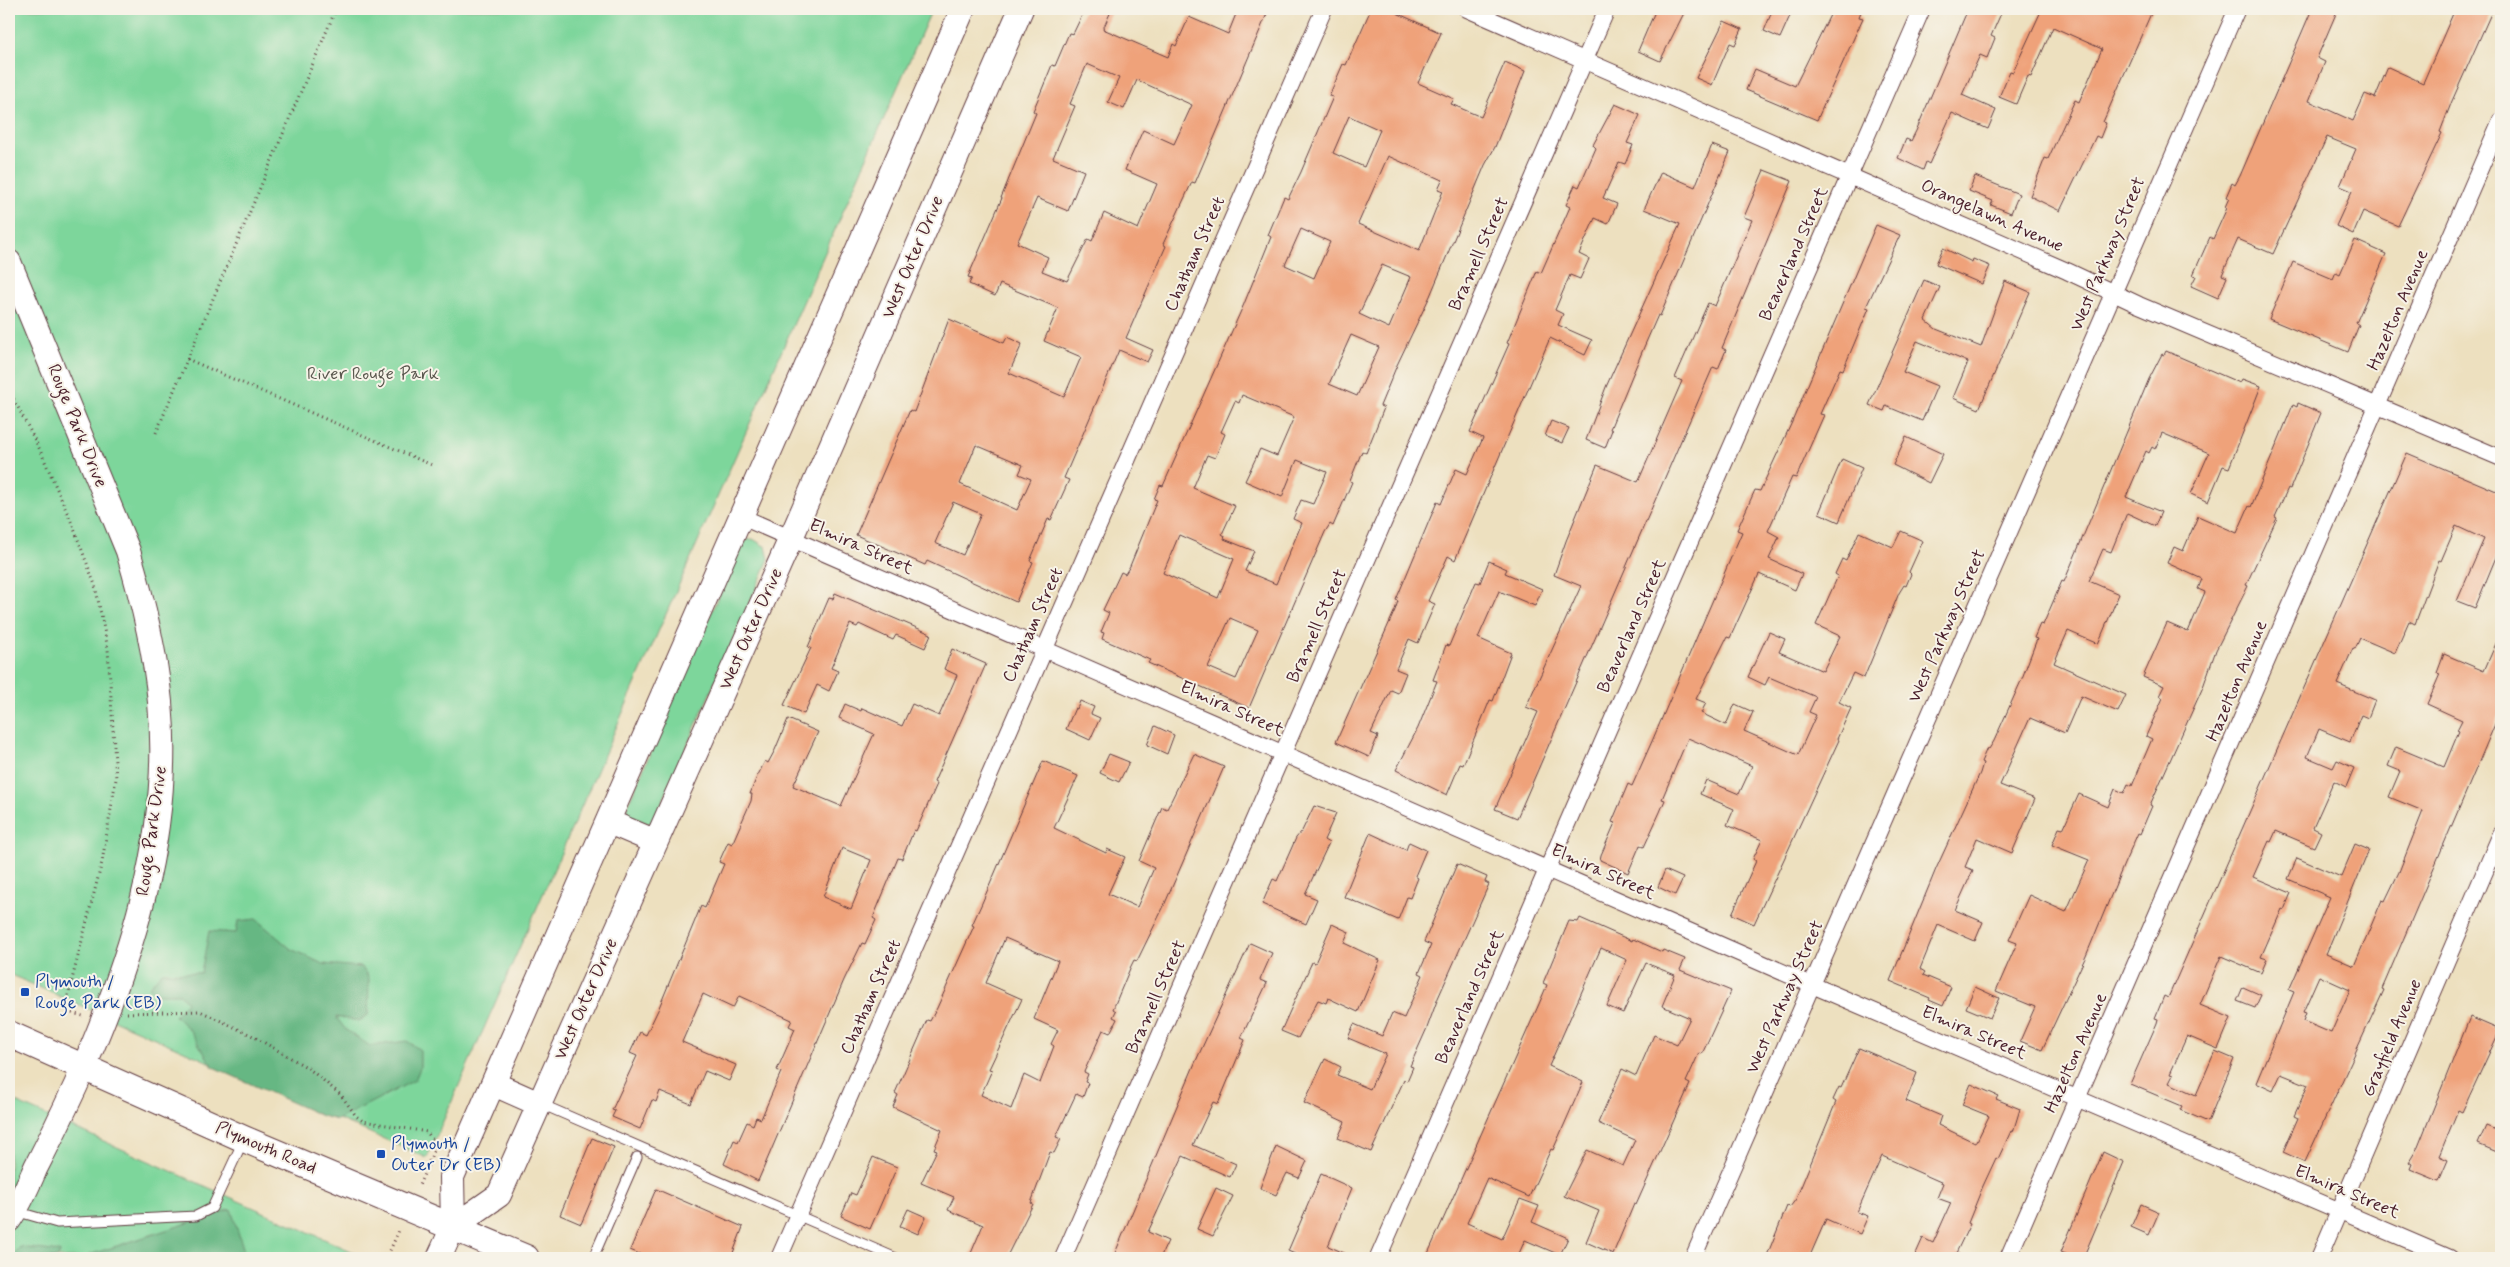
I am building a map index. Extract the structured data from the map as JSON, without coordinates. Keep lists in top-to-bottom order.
{
  "streets": {
    "main road": ["West Outer Drive", "Rouge Park Drive", "Plymouth Road"],
    "street": [
      "Orangelawn Avenue",
      "Chatham Street",
      "Bramell Street",
      "Beaverland Street",
      "West Parkway Street",
      "Hazelton Avenue",
      "Elmira Street",
      "Grayfield Avenue"
    ]
  },
  "crossings": [
    ["Orangelawn Avenue", "Bramell Street"],
    ["Orangelawn Avenue", "Beaverland Street"],
    ["Orangelawn Avenue", "West Parkway Street"],
    ["Orangelawn Avenue", "Hazelton Avenue"],
    ["Chatham Street", "Elmira Street"],
    ["Bramell Street", "Elmira Street"],
    ["Beaverland Street", "Elmira Street"],
    ["West Parkway Street", "Elmira Street"],
    ["West Outer Drive", "Elmira Street"],
    ["West Outer Drive", "Plymouth Road"],
    ["Hazelton Avenue", "Elmira Street"],
    ["Rouge Park Drive", "Plymouth Road"],
    ["Elmira Street", "Grayfield Avenue"]
  ],
  "parks": ["River Rouge Park"],
  "places": {
    "transit": ["Plymouth / Rouge Park (EB)", "Plymouth / Outer Dr (EB)"]
  }
}
